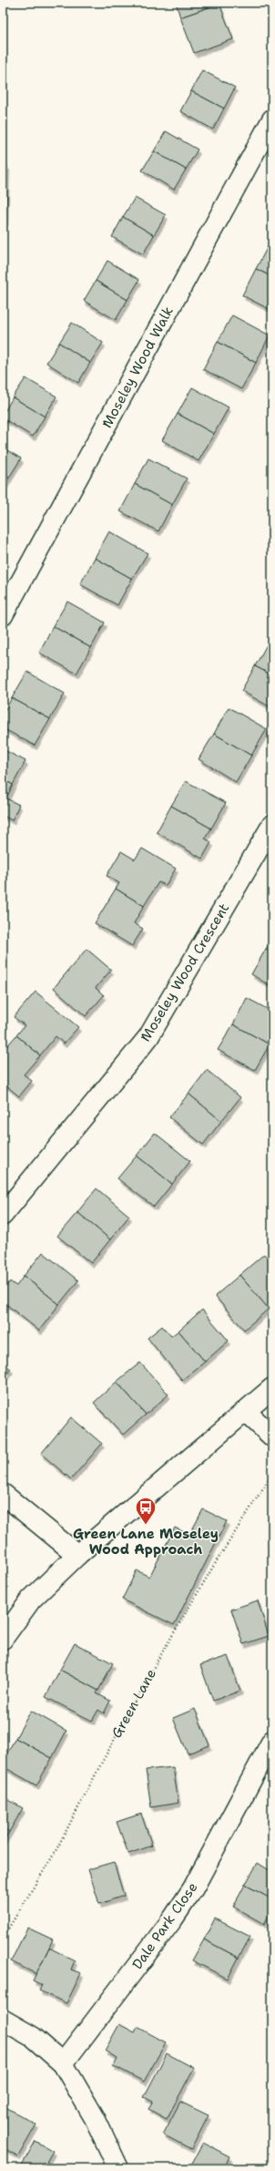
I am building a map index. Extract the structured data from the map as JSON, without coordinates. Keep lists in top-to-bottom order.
{
  "streets": {
    "street": ["Moseley Wood Walk", "Moseley Wood Crescent", "Dale Park Close"],
    "path": ["Green Lane"]
  },
  "places": {
    "bus stop": ["Green Lane Moseley Wood Approach"]
  }
}
